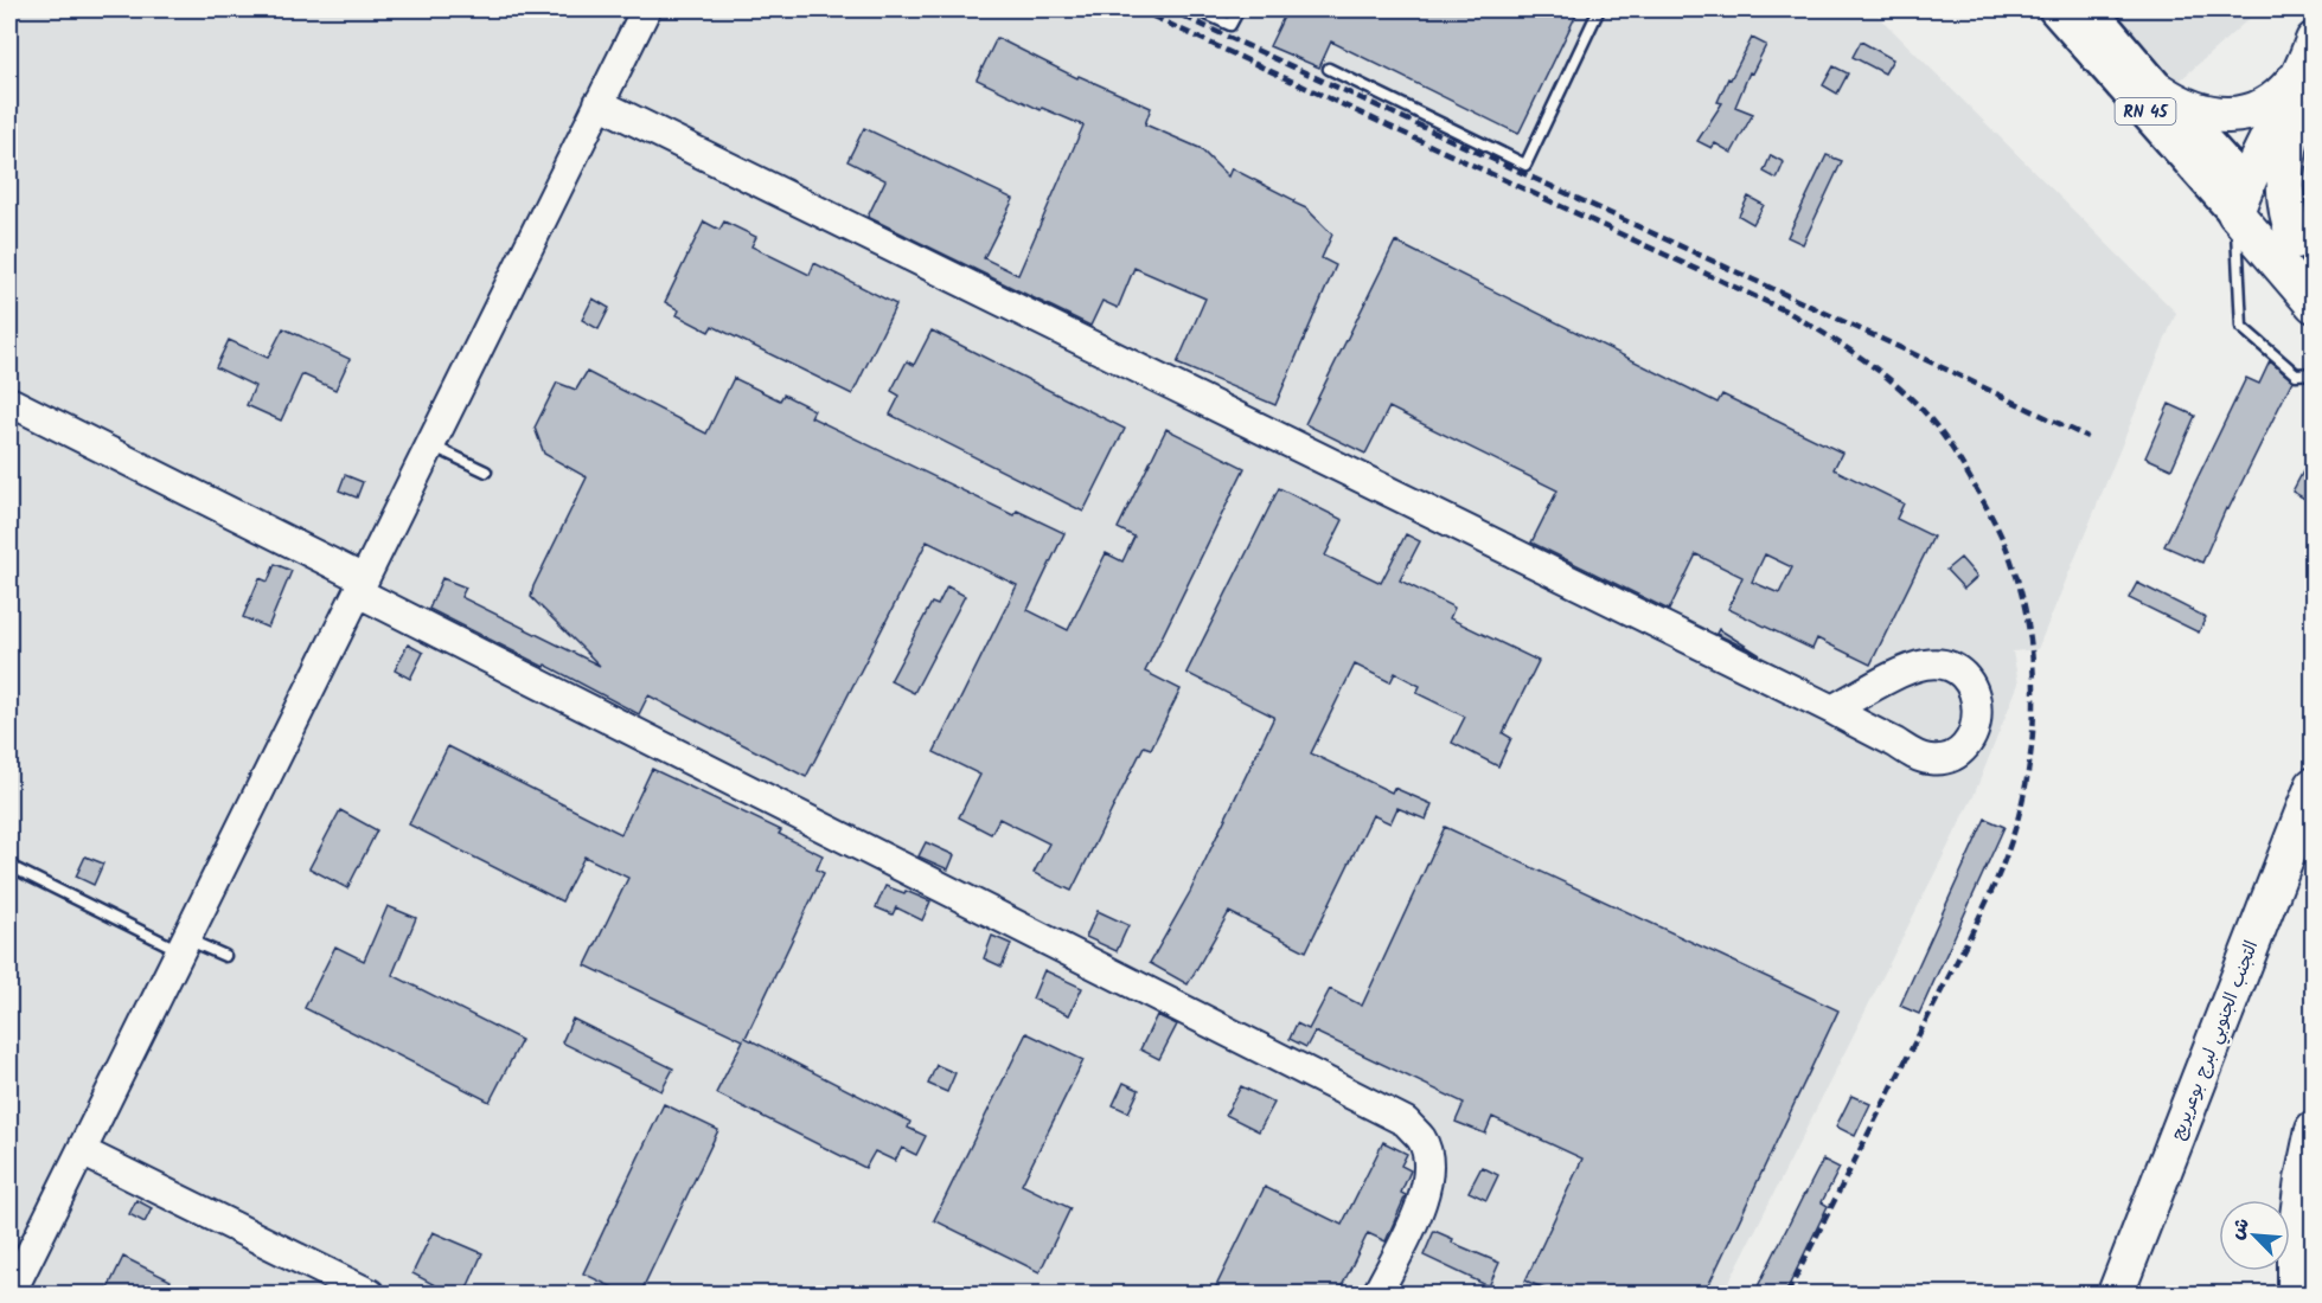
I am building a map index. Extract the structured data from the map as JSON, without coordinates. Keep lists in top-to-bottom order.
{
  "streets": {
    "highway": ["RN 45", "التجنب الجنوبي لبرج بوعريريج"]
  },
  "north": "top left"
}
